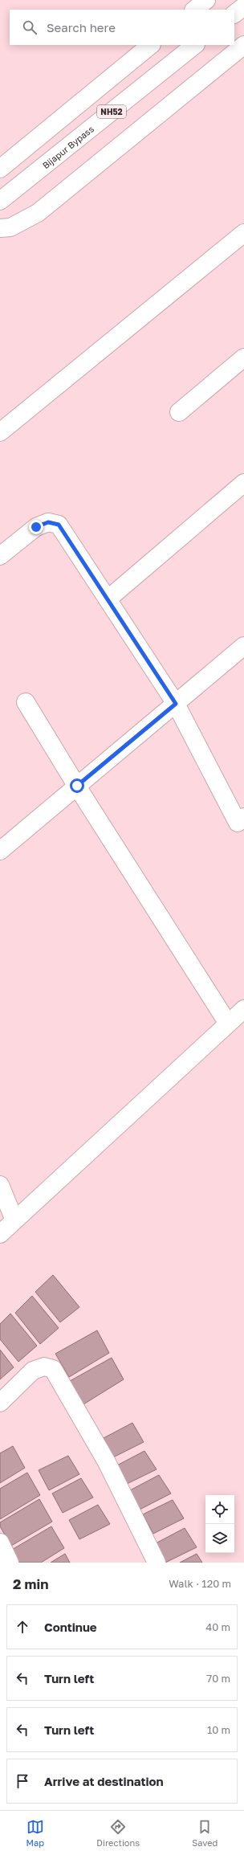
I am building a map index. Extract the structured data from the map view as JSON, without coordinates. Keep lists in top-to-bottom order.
{
  "streets": {
    "main road": ["NH52", "Bijapur Bypass"]
  },
  "page": {
    "search": "Search here",
    "heading": ["2 min", "Walk · 120 m"],
    "list": [
      ["Continue", "40 m"],
      ["Turn left", "70 m"],
      ["Turn left", "10 m"],
      "Arrive at destination"
    ],
    "nav": ["Map", "Directions", "Saved"]
  }
}
